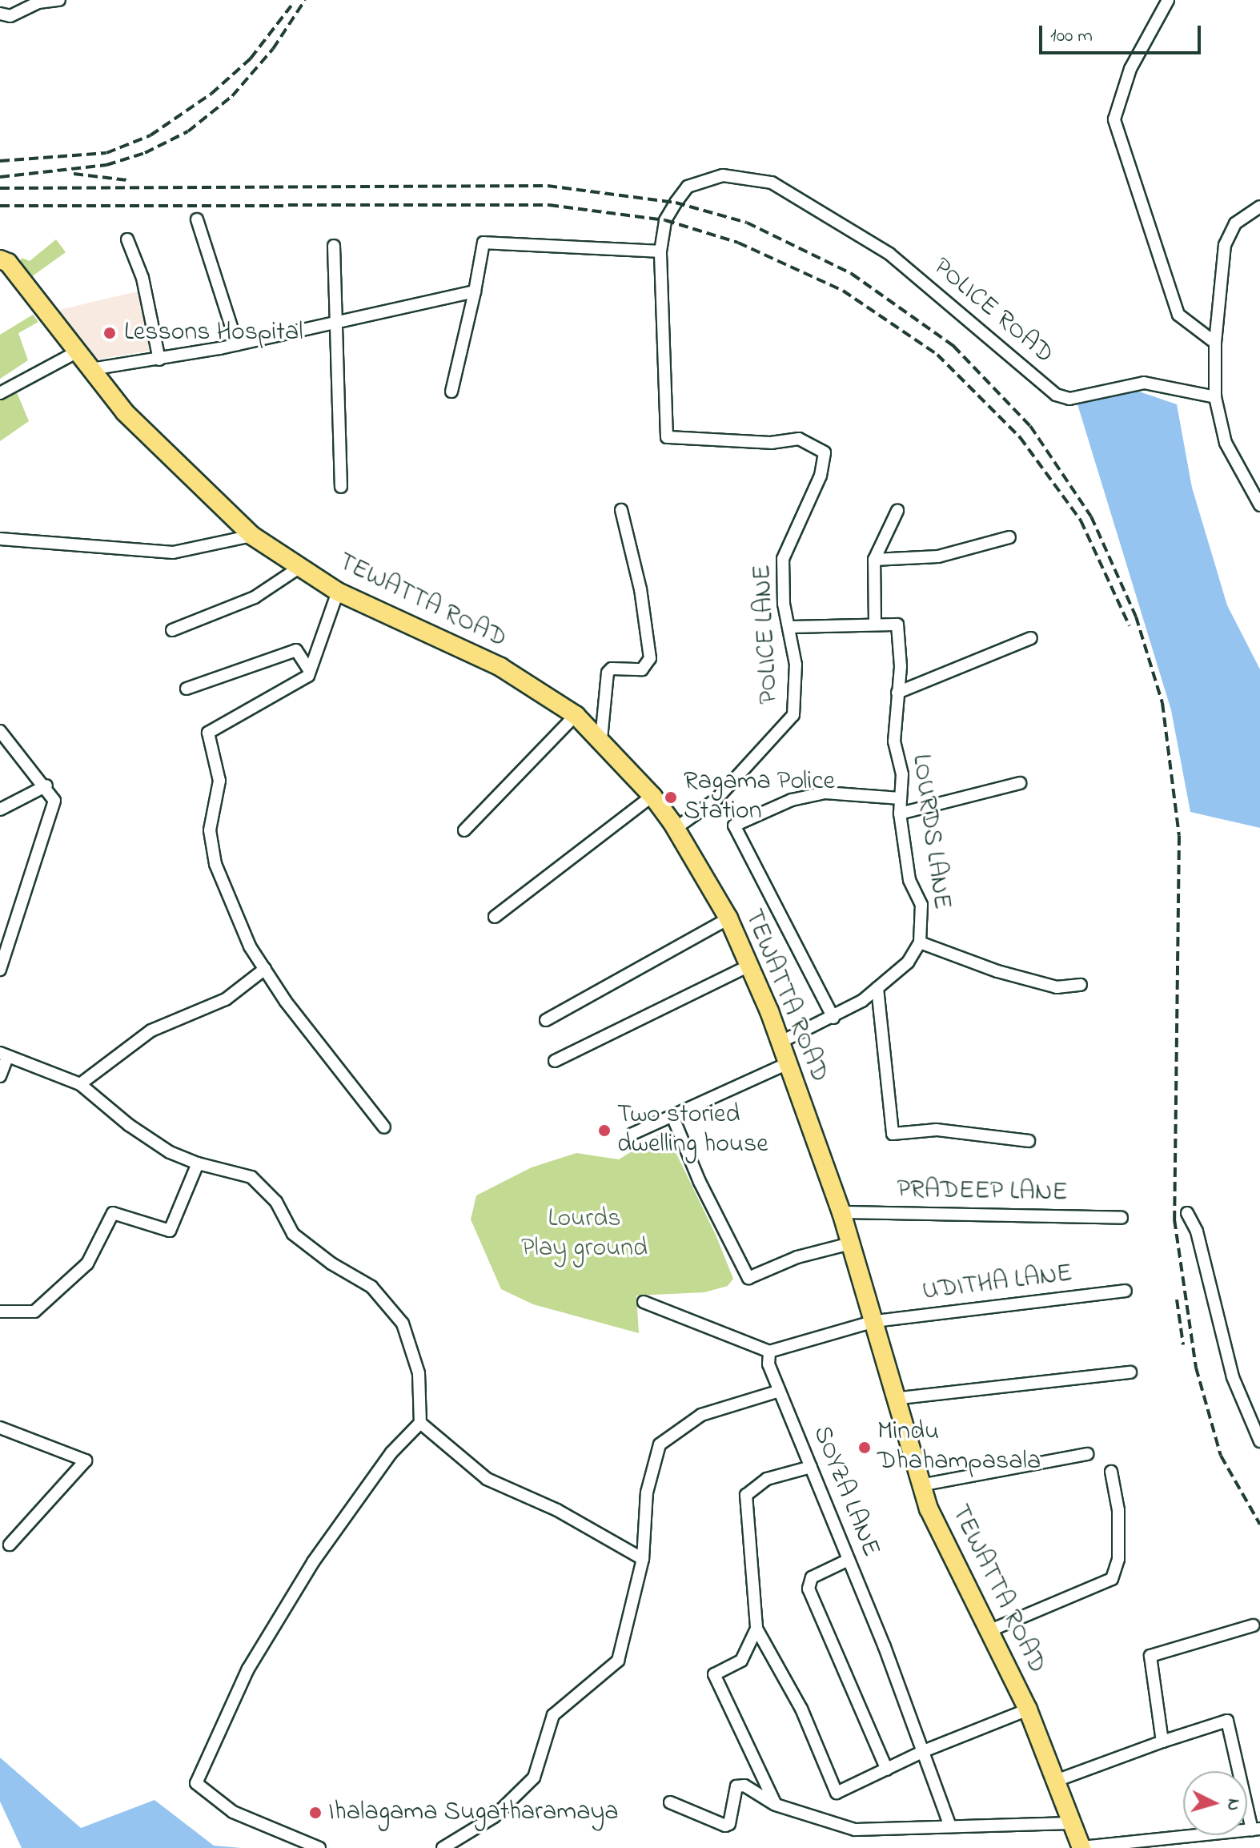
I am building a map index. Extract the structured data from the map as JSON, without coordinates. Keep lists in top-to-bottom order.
{
  "streets": {
    "main road": ["TEWATTA ROAD"],
    "street": [
      "POLICE ROAD",
      "POLICE LANE",
      "LOURDS LANE",
      "PRADEEP LANE",
      "UDITHA LANE",
      "SOYZA LANE"
    ]
  },
  "crossings": [
    ["POLICE ROAD", "POLICE LANE"],
    ["TEWATTA ROAD", "POLICE LANE"],
    ["TEWATTA ROAD", "LOURDS LANE"],
    ["TEWATTA ROAD", "PRADEEP LANE"],
    ["TEWATTA ROAD", "UDITHA LANE"],
    ["POLICE LANE", "LOURDS LANE"]
  ],
  "parks": ["Lourds Play ground"],
  "places": [
    "Lessons Hospital",
    "Ragama Police Station",
    "Two storied dwelling house",
    "Mindu Dhahampasala",
    "Ihalagama Sugatharamaya"
  ],
  "scale_bar": "100 m",
  "north": "right"
}
